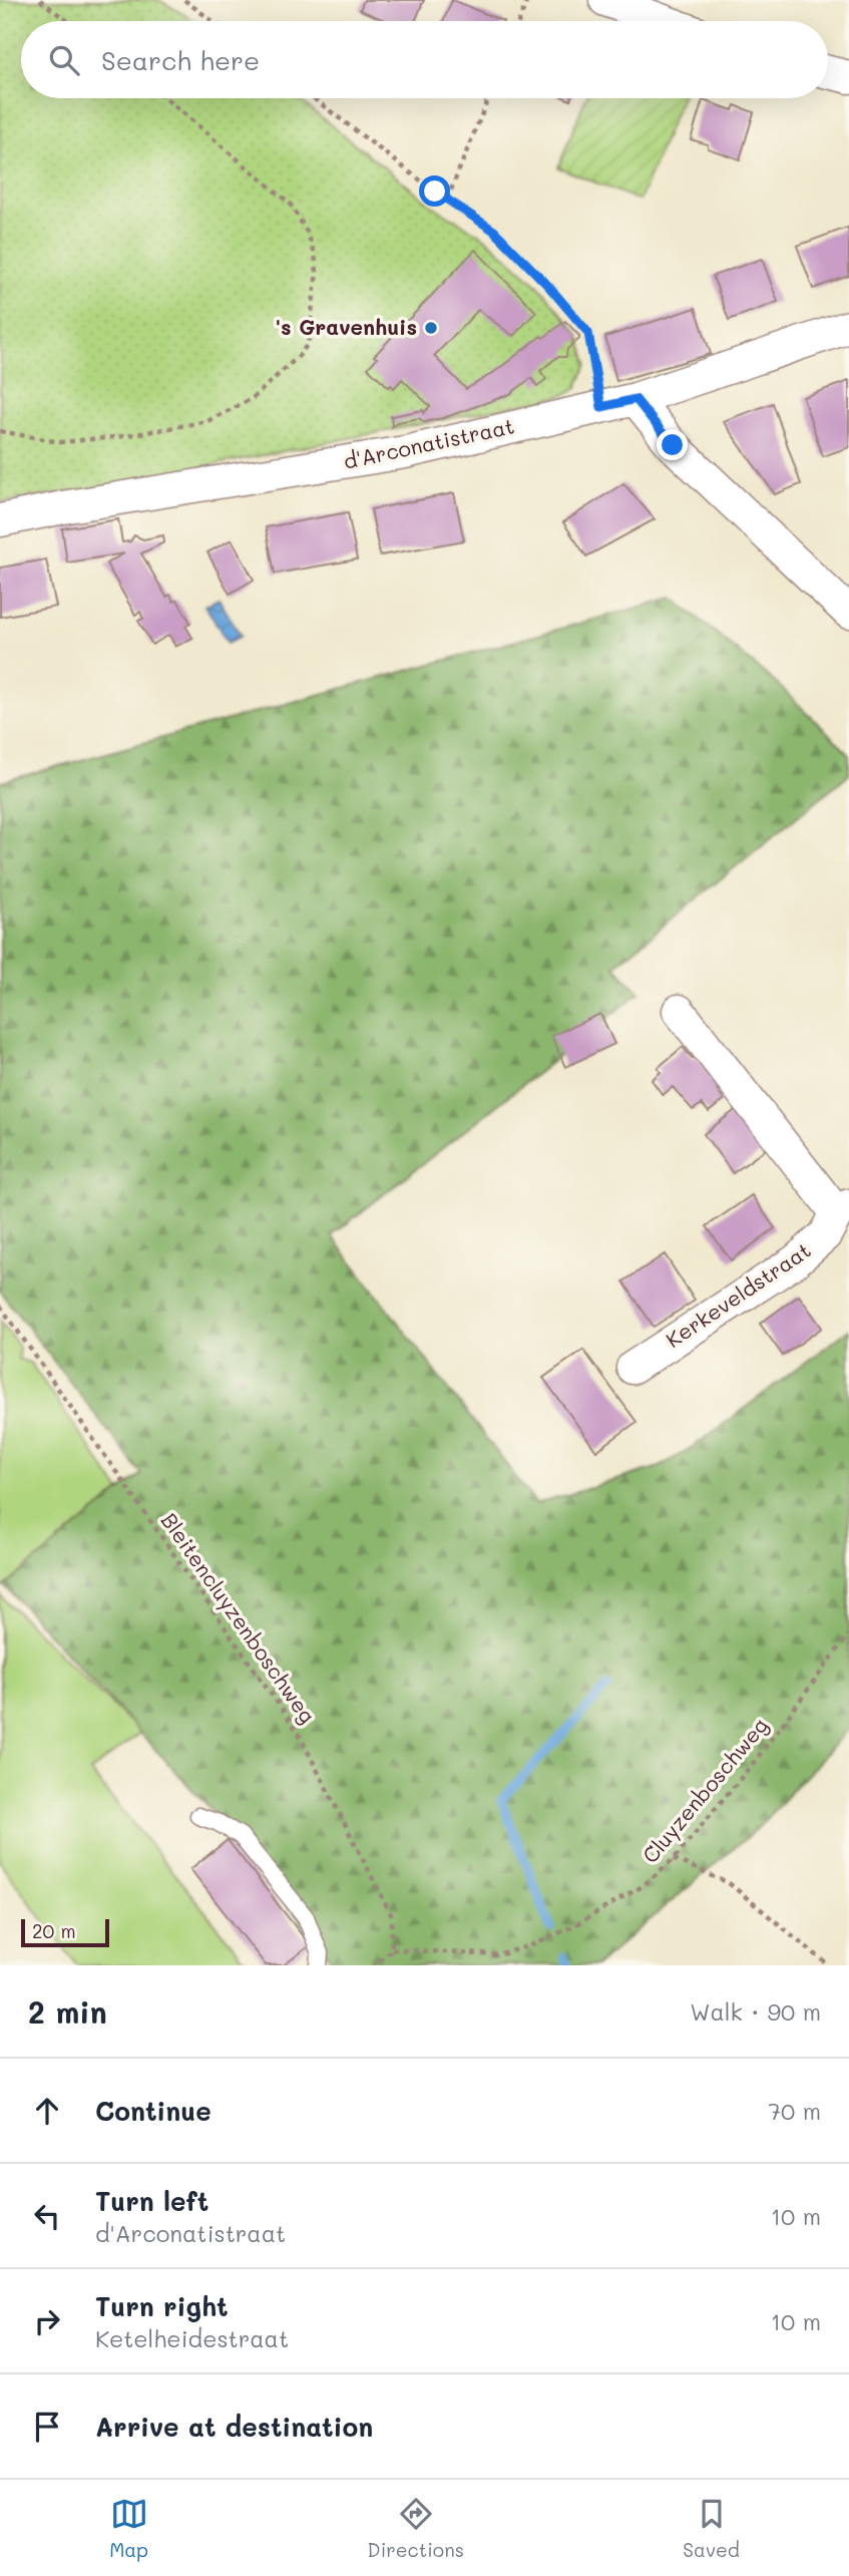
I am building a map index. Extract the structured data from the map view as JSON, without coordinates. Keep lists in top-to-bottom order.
{
  "streets": {
    "street": ["d'Arconatistraat", "Kerkeveldstraat"],
    "path": ["Bleitencluyzenboschweg", "Cluyzenboschweg"]
  },
  "crossings": [
    ["Bleitencluyzenboschweg", "Cluyzenboschweg"]
  ],
  "places": ["'s Gravenhuis"],
  "scale_bar": "20 m",
  "page": {
    "search": "Search here",
    "scale": "20 m",
    "heading": ["2 min", "Walk · 90 m"],
    "list": [
      ["Continue", "70 m"],
      ["Turn left", "d'Arconatistraat", "10 m"],
      ["Turn right", "Ketelheidestraat", "10 m"],
      "Arrive at destination"
    ],
    "nav": ["Map", "Directions", "Saved"]
  }
}
